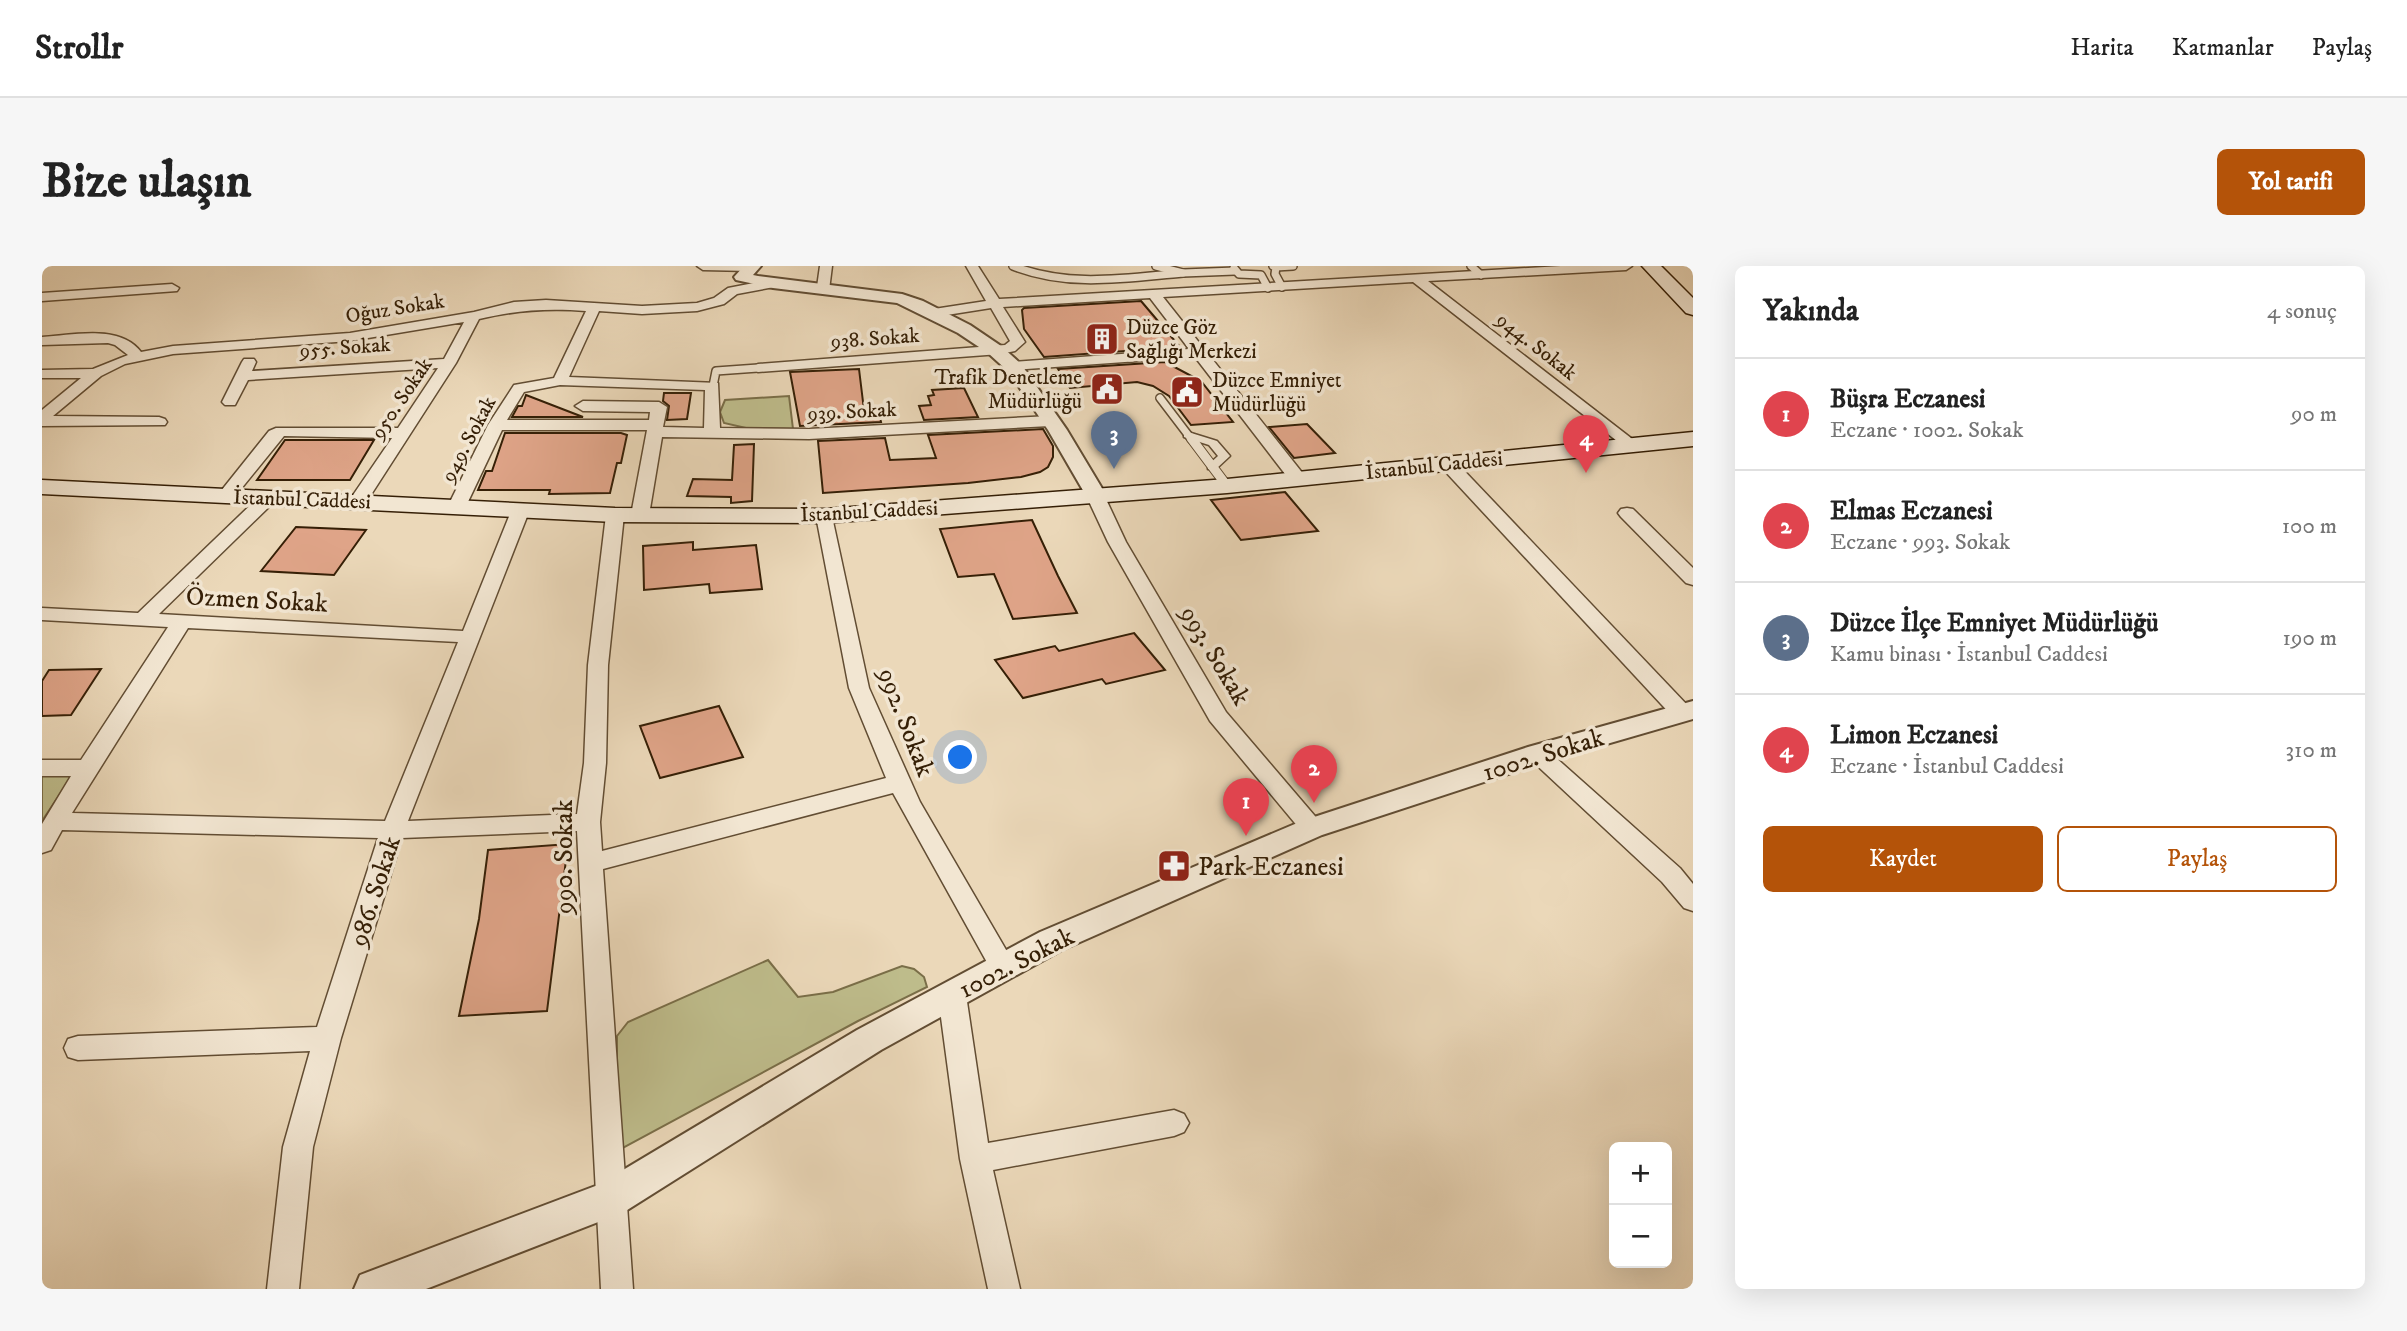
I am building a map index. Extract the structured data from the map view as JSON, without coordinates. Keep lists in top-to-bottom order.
{
  "streets": {
    "main road": ["İstanbul Caddesi"],
    "street": [
      "Oğuz Sokak",
      "938. Sokak",
      "944. Sokak",
      "955. Sokak",
      "950. Sokak",
      "939. Sokak",
      "949. Sokak",
      "Özmen Sokak",
      "993. Sokak",
      "992. Sokak",
      "1002. Sokak",
      "990. Sokak",
      "986. Sokak"
    ]
  },
  "crossings": [
    ["Oğuz Sokak", "950. Sokak"],
    ["944. Sokak", "İstanbul Caddesi"],
    ["955. Sokak", "950. Sokak"],
    ["950. Sokak", "İstanbul Caddesi"],
    ["949. Sokak", "İstanbul Caddesi"],
    ["İstanbul Caddesi", "993. Sokak"],
    ["İstanbul Caddesi", "992. Sokak"],
    ["İstanbul Caddesi", "990. Sokak"],
    ["İstanbul Caddesi", "986. Sokak"],
    ["Özmen Sokak", "986. Sokak"],
    ["993. Sokak", "1002. Sokak"],
    ["992. Sokak", "1002. Sokak"],
    ["1002. Sokak", "990. Sokak"]
  ],
  "places": {
    "building": ["Düzce Göz Sağlığı Merkezi"],
    "public building": ["Trafik Denetleme Müdürlüğü", "Düzce Emniyet Müdürlüğü"],
    "pharmacy": ["Park Eczanesi"]
  },
  "page": {
    "header": "Strollr",
    "nav": ["Harita", "Katmanlar", "Paylaş"],
    "buttons": [
      "Yol tarifi",
      ["Kaydet", "Paylaş"]
    ],
    "title": "Bize ulaşın",
    "heading": ["Yakında", "4 sonuç"],
    "list": [
      {
        "mark": "1",
        "name": "Büşra Eczanesi",
        "note": "Eczane · 1002. Sokak",
        "value": "90 m"
      },
      {
        "mark": "2",
        "name": "Elmas Eczanesi",
        "note": "Eczane · 993. Sokak",
        "value": "100 m"
      },
      {
        "mark": "3",
        "name": "Düzce İlçe Emniyet Müdürlüğü",
        "note": "Kamu binası · İstanbul Caddesi",
        "value": "190 m"
      },
      {
        "mark": "4",
        "name": "Limon Eczanesi",
        "note": "Eczane · İstanbul Caddesi",
        "value": "310 m"
      }
    ],
    "pins": [
      "3",
      "4",
      "2",
      "1"
    ],
    "map_buttons": ["+", "−"]
  }
}
